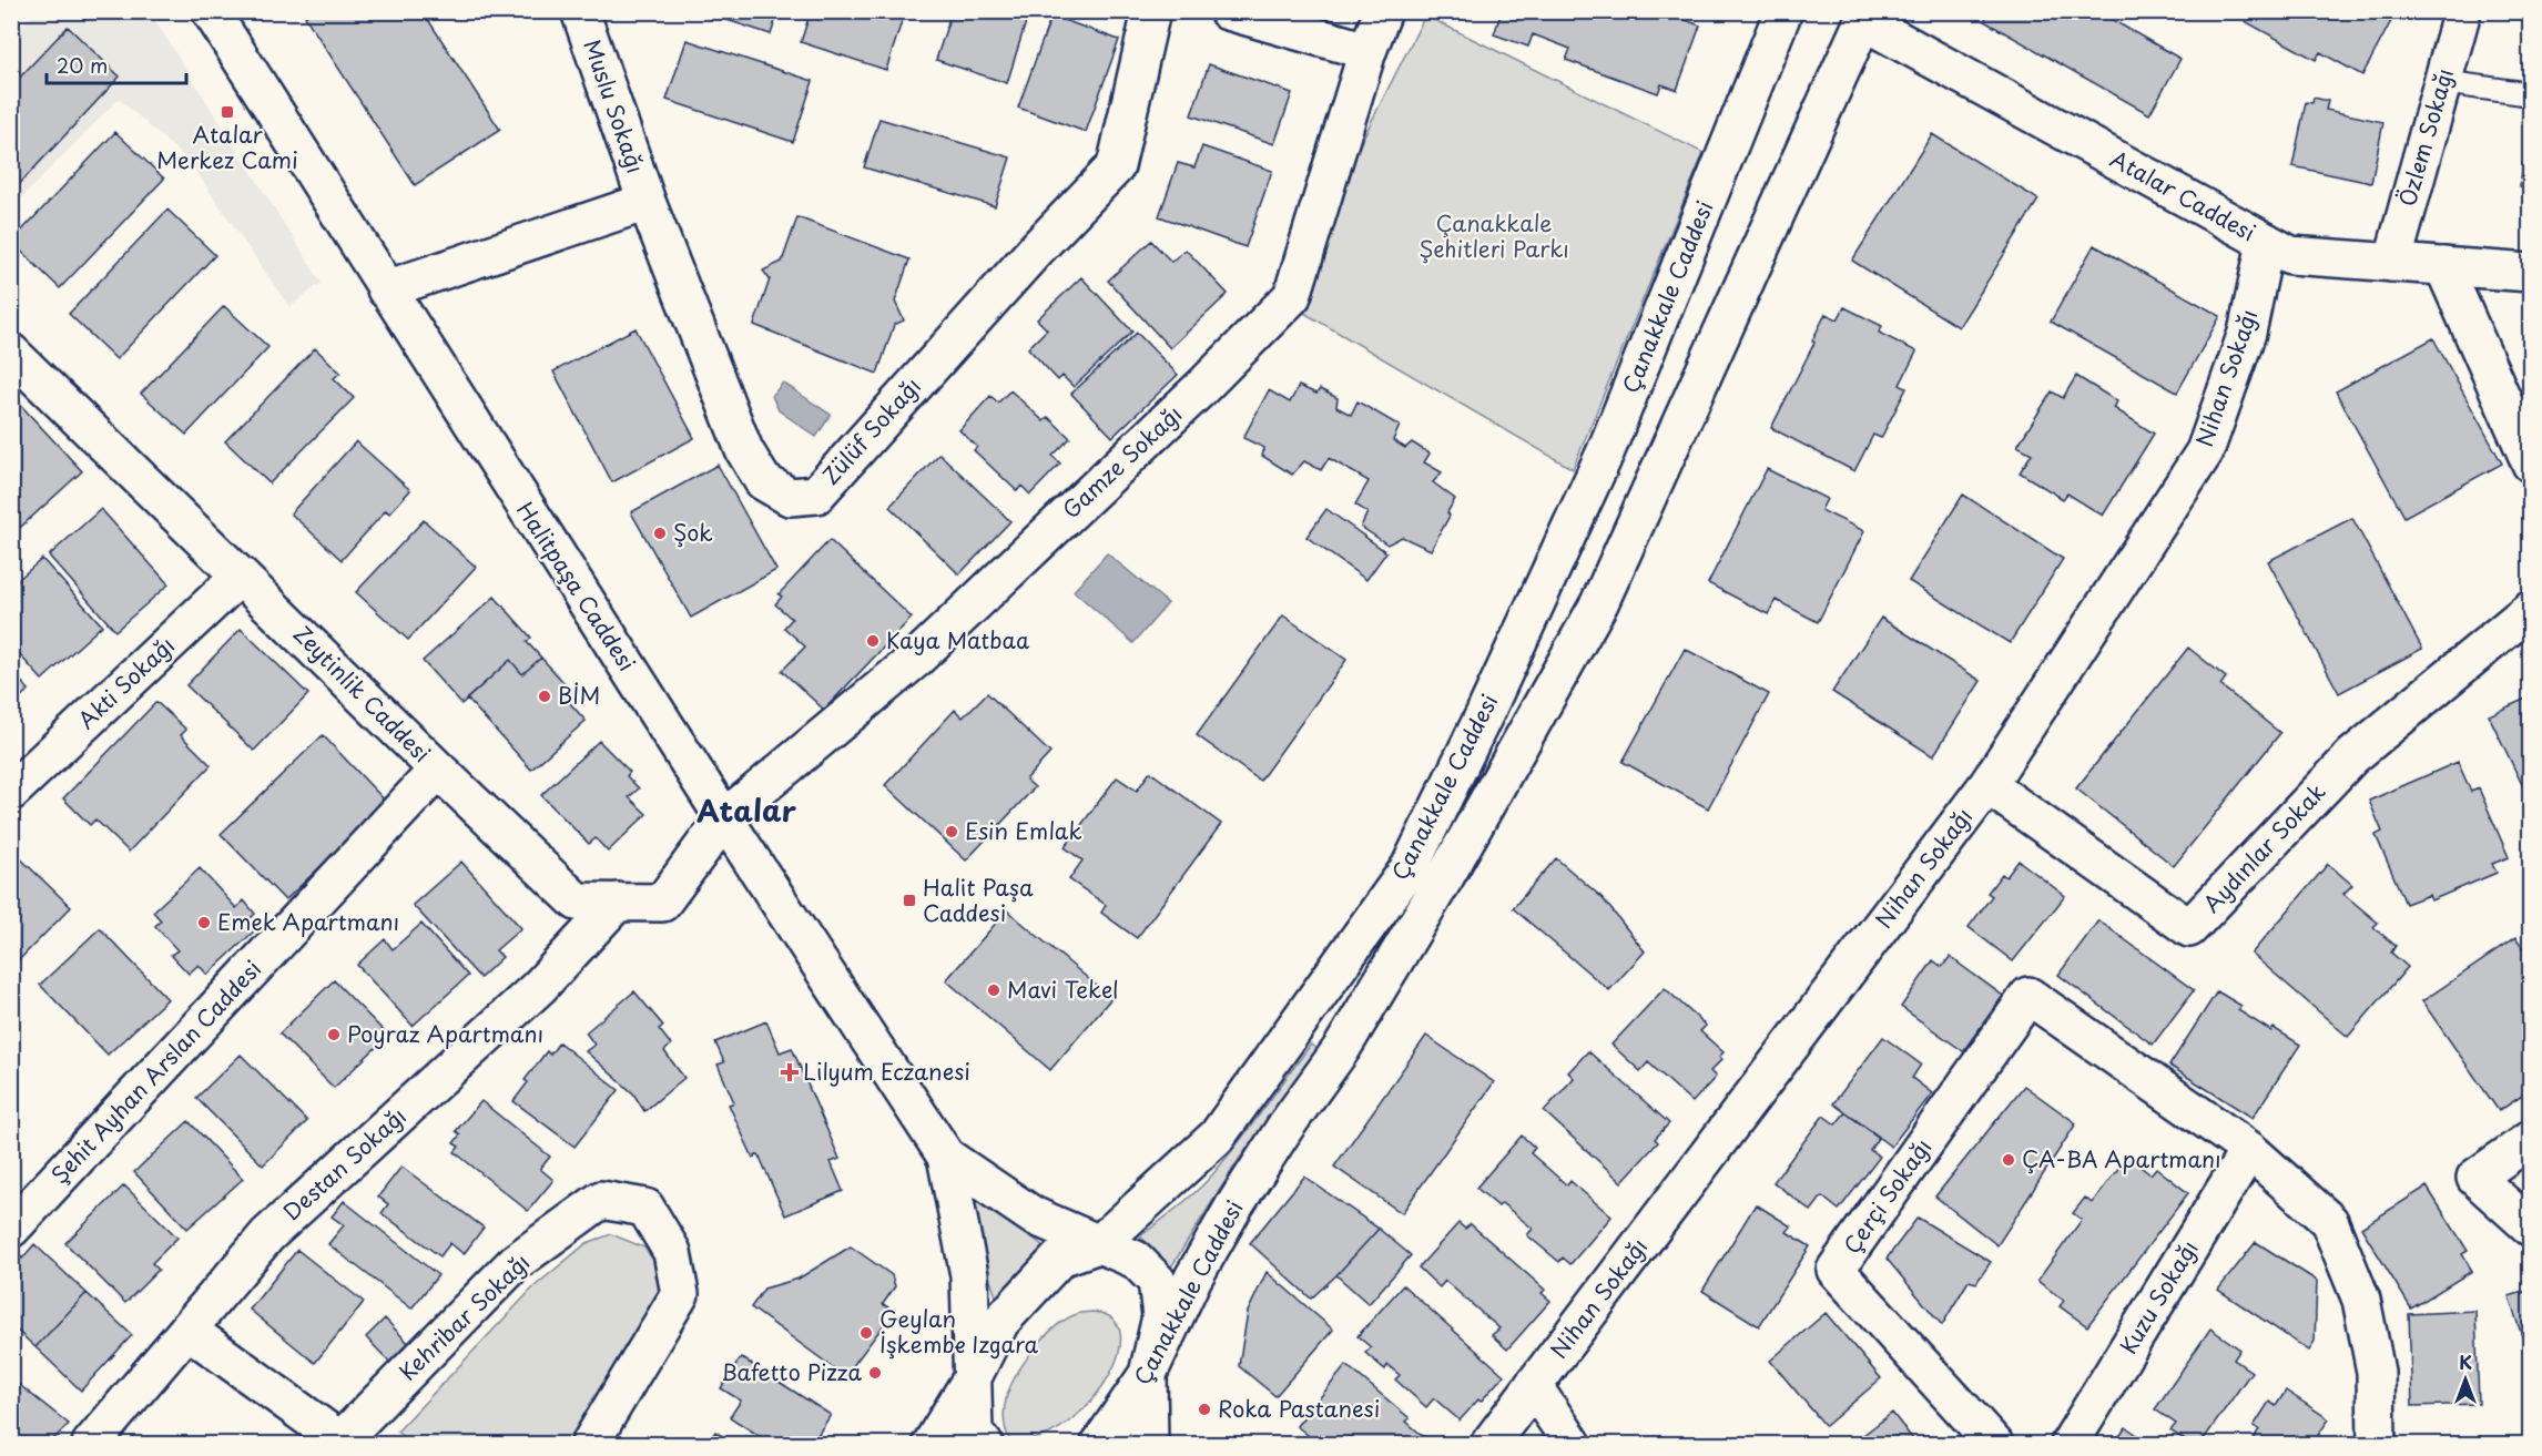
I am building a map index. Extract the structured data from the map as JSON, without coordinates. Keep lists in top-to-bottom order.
{
  "streets": {
    "street": [
      "Muslu Sokağı",
      "Özlem Sokağı",
      "Atalar Caddesi",
      "Çanakkale Caddesi",
      "Nihan Sokağı",
      "Zülüf Sokağı",
      "Gamze Sokağı",
      "Halitpaşa Caddesi",
      "Akti Sokağı",
      "Zeytinlik Caddesi",
      "Aydınlar Sokak",
      "Şehit Ayhan Arslan Caddesi",
      "Destan Sokağı",
      "Çerçi Sokağı",
      "Kuzu Sokağı",
      "Kehribar Sokağı"
    ]
  },
  "crossings": [
    ["Muslu Sokağı", "Zülüf Sokağı"],
    ["Özlem Sokağı", "Atalar Caddesi"],
    ["Atalar Caddesi", "Çanakkale Caddesi"],
    ["Atalar Caddesi", "Nihan Sokağı"],
    ["Nihan Sokağı", "Aydınlar Sokak"],
    ["Gamze Sokağı", "Halitpaşa Caddesi"],
    ["Gamze Sokağı", "Zeytinlik Caddesi"],
    ["Halitpaşa Caddesi", "Zeytinlik Caddesi"],
    ["Akti Sokağı", "Zeytinlik Caddesi"],
    ["Zeytinlik Caddesi", "Şehit Ayhan Arslan Caddesi"],
    ["Zeytinlik Caddesi", "Destan Sokağı"],
    ["Çerçi Sokağı", "Kuzu Sokağı"]
  ],
  "districts": ["Atalar"],
  "parks": ["Çanakkale Şehitleri Parkı"],
  "places": {
    "transit": ["Atalar Merkez Cami", "Hali̇t Paşa Caddesi̇"],
    "other": [
      "Şok",
      "Kaya Matbaa",
      "BİM",
      "Esin Emlak",
      "Emek Apartmanı",
      "Mavi Tekel",
      "Poyraz Apartmanı",
      "ÇA-BA Apartmanı",
      "Geylan İşkembe Izgara",
      "Bafetto Pizza",
      "Roka Pastanesi"
    ],
    "health": ["Lilyum Eczanesi"]
  },
  "scale_bar": "20 m",
  "north": "top"
}
